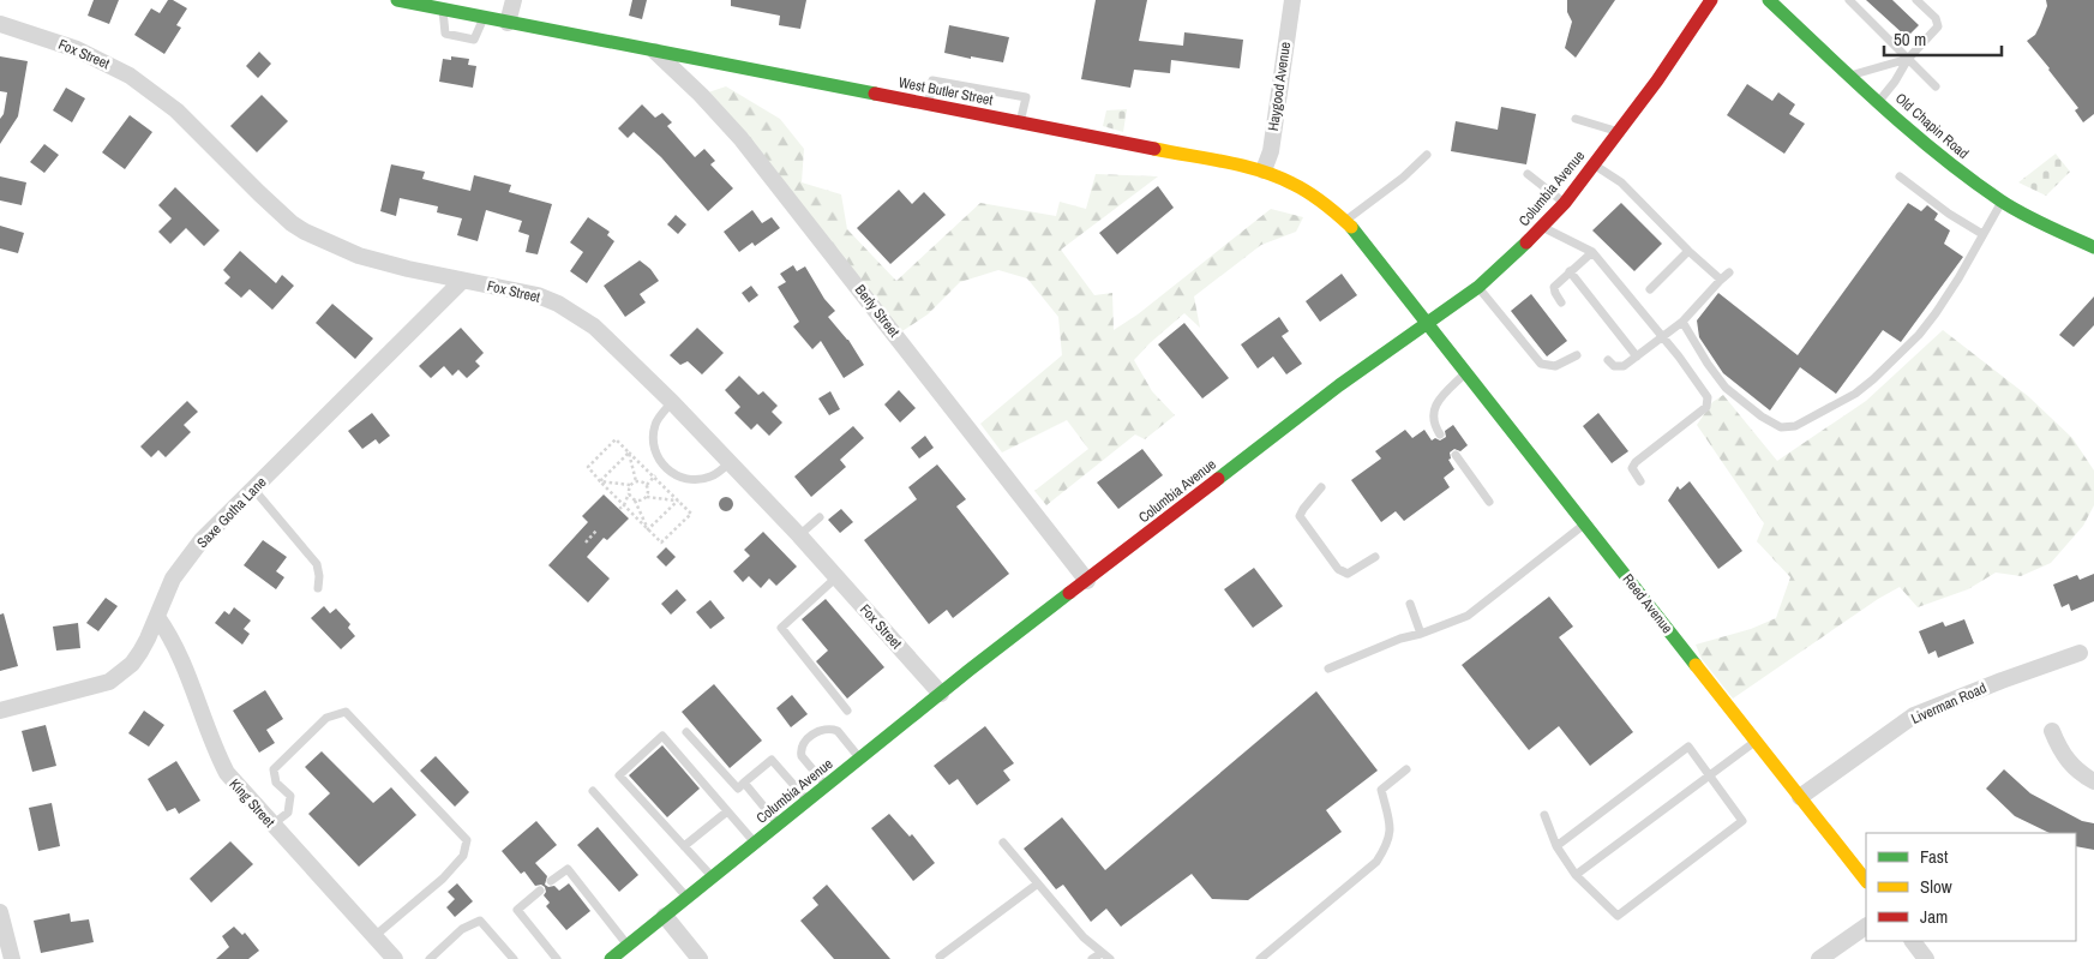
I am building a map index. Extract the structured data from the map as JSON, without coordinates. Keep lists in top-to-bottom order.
{
  "streets": {
    "street": [
      "Fox Street",
      "Haygood Avenue",
      "West Butler Street",
      "Old Chapin Road",
      "Columbia Avenue",
      "Berly Street",
      "Saxe Gotha Lane",
      "Reed Avenue",
      "Liverman Road",
      "King Street"
    ]
  },
  "crossings": [
    ["Fox Street", "Columbia Avenue"],
    ["Fox Street", "Saxe Gotha Lane"],
    ["Haygood Avenue", "West Butler Street"],
    ["West Butler Street", "Columbia Avenue"],
    ["West Butler Street", "Berly Street"],
    ["West Butler Street", "Reed Avenue"],
    ["Columbia Avenue", "Berly Street"],
    ["Columbia Avenue", "Reed Avenue"],
    ["Saxe Gotha Lane", "King Street"],
    ["Reed Avenue", "Liverman Road"]
  ],
  "legend": ["Fast", "Slow", "Jam"],
  "scale_bar": "50 m"
}
